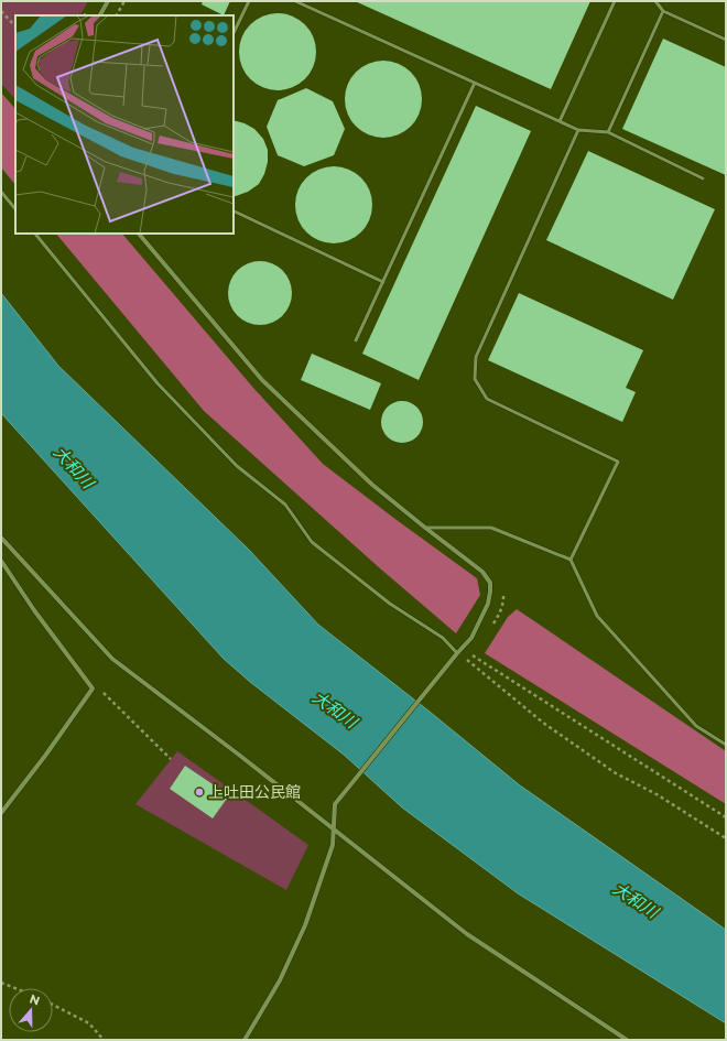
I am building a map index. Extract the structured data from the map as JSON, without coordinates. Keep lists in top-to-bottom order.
{
  "water": ["大和川"],
  "places": ["上吐田公民館"],
  "north": "top"
}
